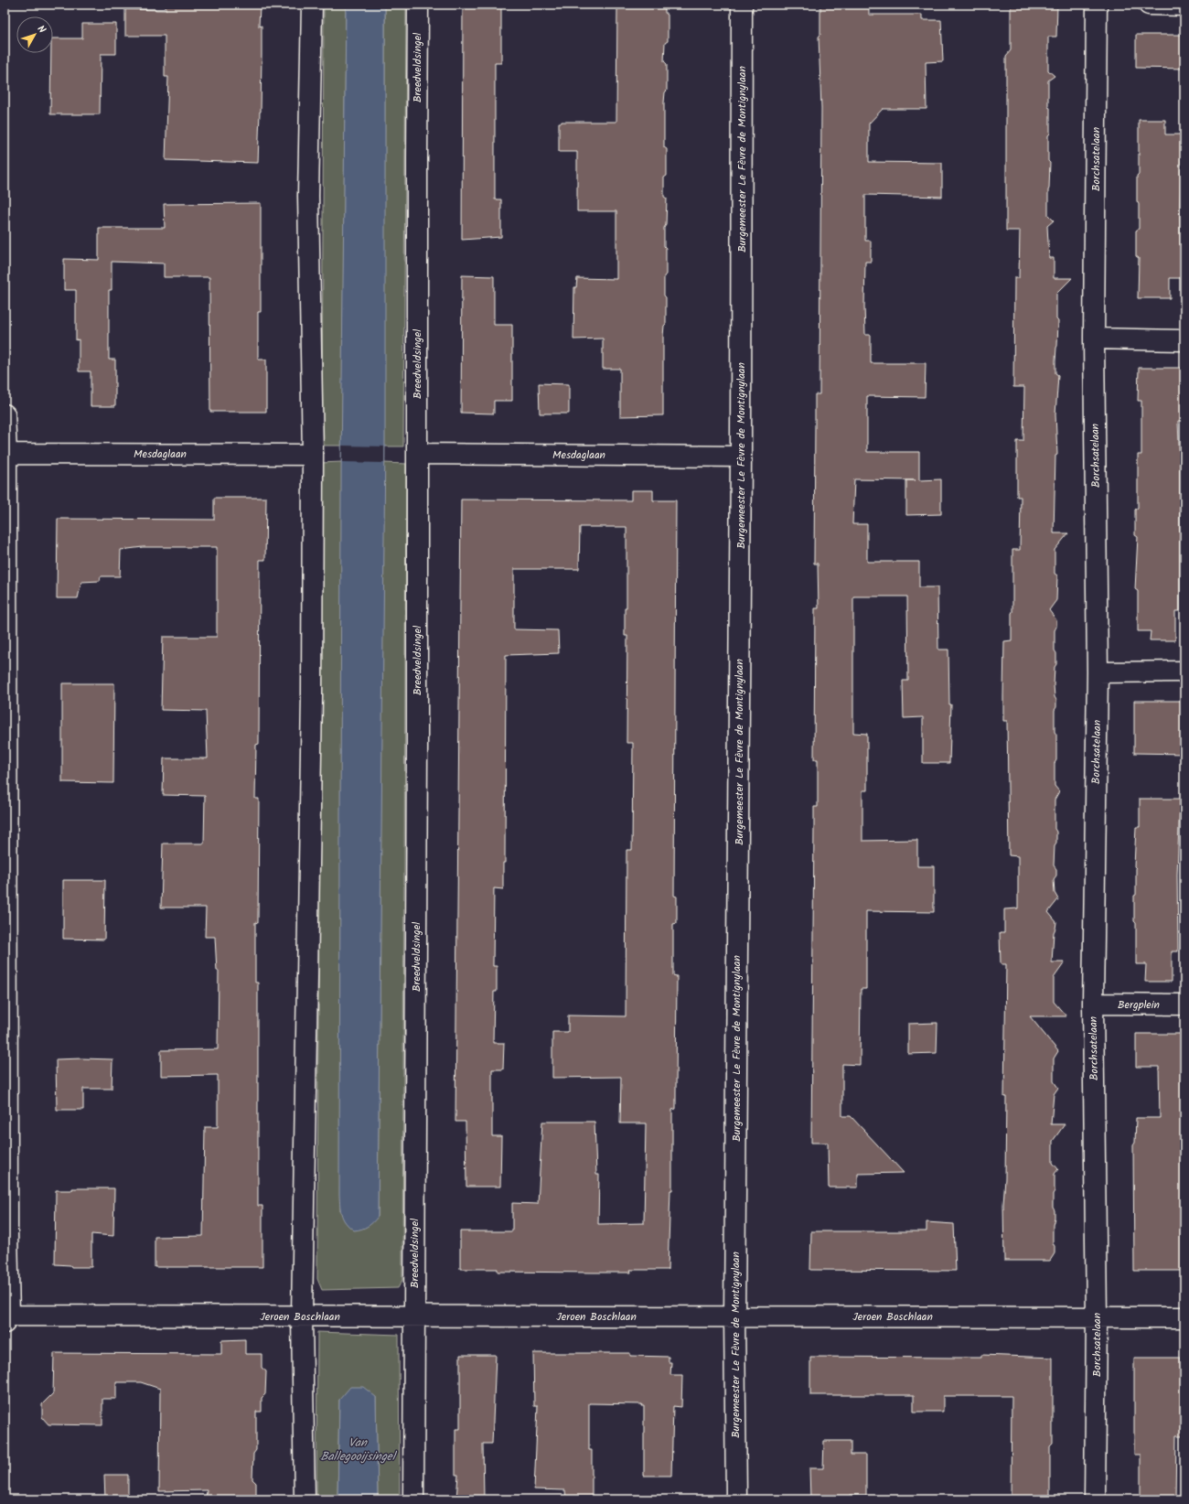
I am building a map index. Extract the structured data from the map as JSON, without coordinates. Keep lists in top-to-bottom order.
{
  "streets": {
    "street": [
      "Breedveldsingel",
      "Burgemeester Le Fèvre de Montignylaan",
      "Borchsatelaan",
      "Mesdaglaan",
      "Bergplein",
      "Jeroen Boschlaan"
    ]
  },
  "crossings": [
    ["Breedveldsingel", "Mesdaglaan"],
    ["Breedveldsingel", "Jeroen Boschlaan"],
    ["Burgemeester Le Fèvre de Montignylaan", "Mesdaglaan"],
    ["Burgemeester Le Fèvre de Montignylaan", "Jeroen Boschlaan"],
    ["Borchsatelaan", "Bergplein"],
    ["Borchsatelaan", "Jeroen Boschlaan"]
  ],
  "water": ["Van Ballegooijsingel"],
  "north": "top right"
}
